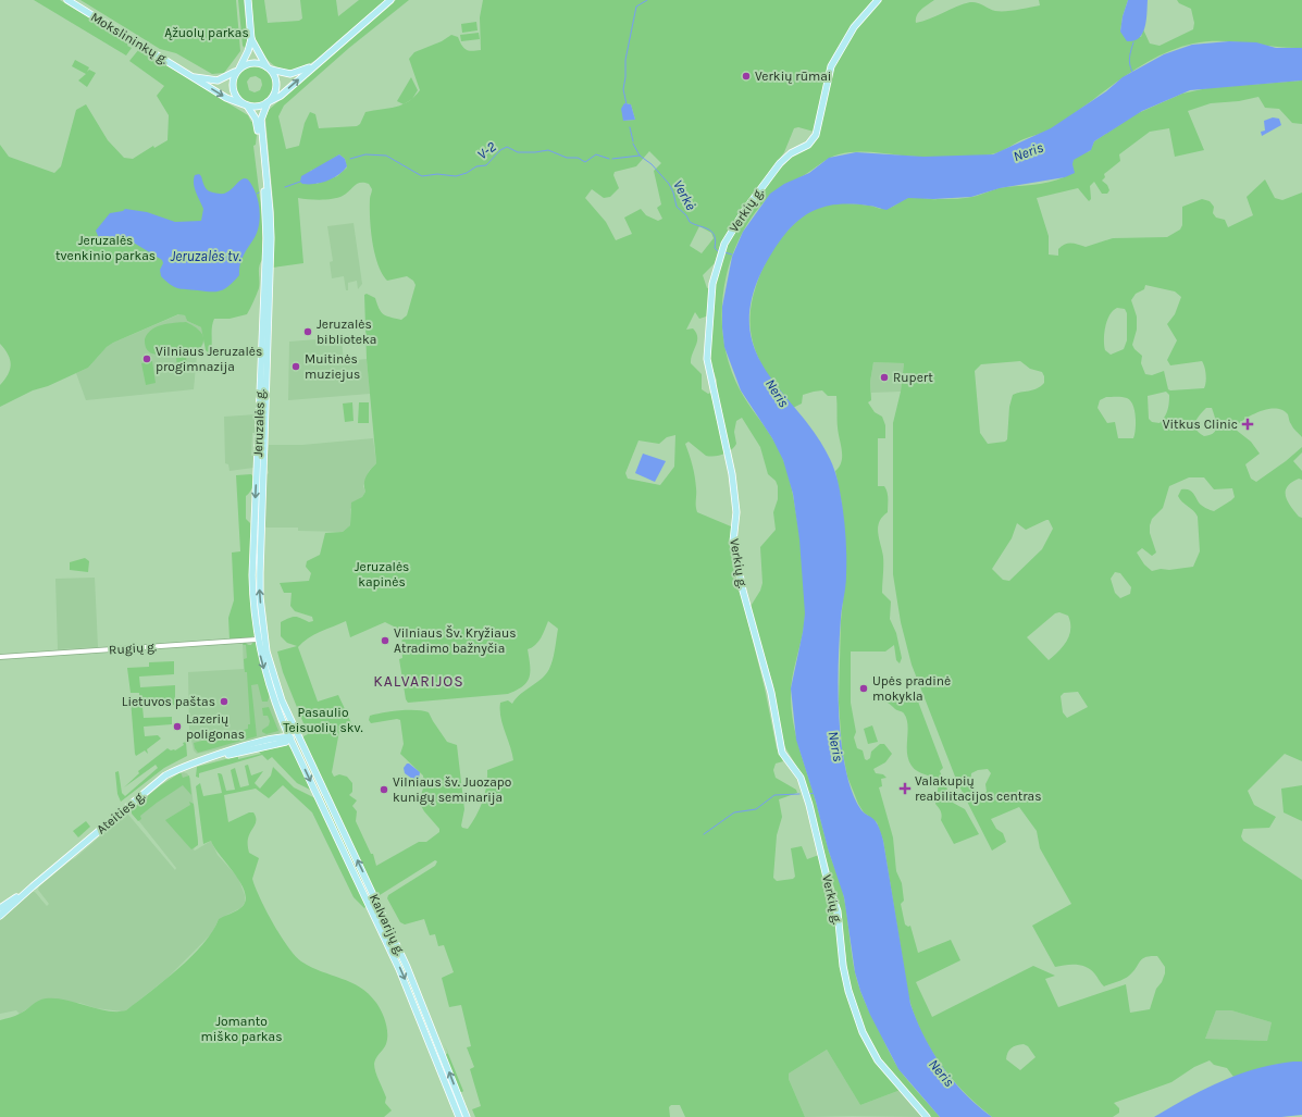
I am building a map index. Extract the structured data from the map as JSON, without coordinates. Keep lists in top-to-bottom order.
{
  "streets": {
    "main road": [
      "Mokslininkų g.",
      "Verkių g.",
      "Jeruzalės g.",
      "Rugių g.",
      "Ateities g.",
      "Kalvarijų g."
    ]
  },
  "crossings": [
    ["Mokslininkų g.", "Jeruzalės g."],
    ["Jeruzalės g.", "Rugių g."],
    ["Jeruzalės g.", "Ateities g."],
    ["Jeruzalės g.", "Kalvarijų g."],
    ["Ateities g.", "Kalvarijų g."]
  ],
  "districts": ["KALVARIJOS"],
  "water": [
    "V-2",
    "Neris",
    "Verkė",
    "Jeruzalės tv."
  ],
  "parks": [
    "Ąžuolų parkas",
    "Jeruzalės tvenkinio parkas",
    "Jeruzalės kapinės",
    "Pasaulio Teisuolių skv.",
    "Jomanto miško parkas"
  ],
  "places": {
    "other": [
      "Verkių rūmai",
      "Jeruzalės biblioteka",
      "Vilniaus Jeruzalės progimnazija",
      "Muitinės muziejus",
      "Rupert",
      "Vilniaus Šv. Kryžiaus Atradimo bažnyčia",
      "Upės pradinė mokykla",
      "Lietuvos paštas",
      "Lazerių poligonas",
      "Vilniaus šv. Juozapo kunigų seminarija"
    ],
    "health": ["Vitkus Clinic", "Valakupių reabilitacijos centras"]
  }
}
